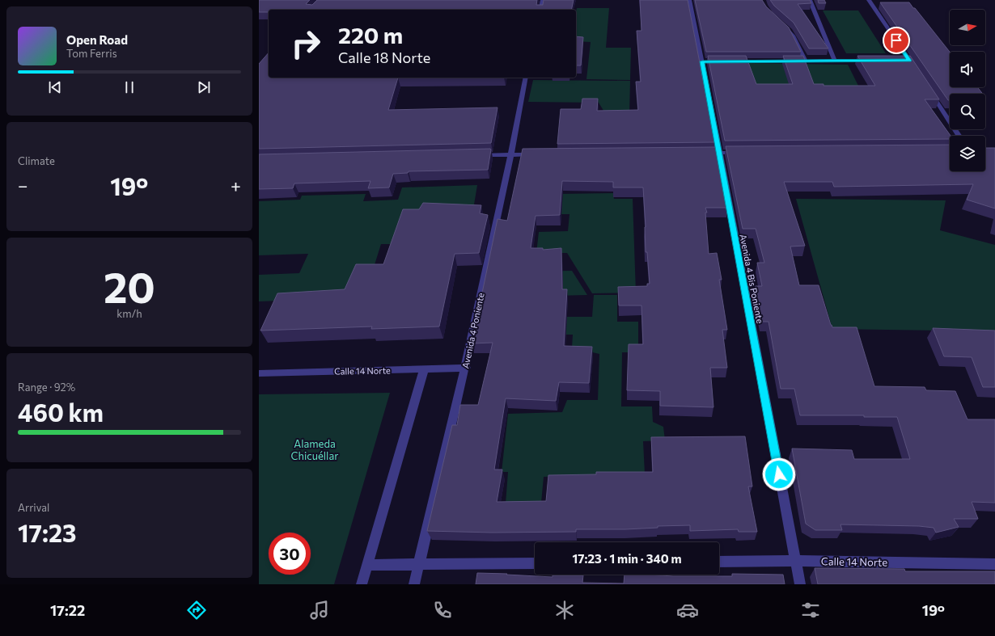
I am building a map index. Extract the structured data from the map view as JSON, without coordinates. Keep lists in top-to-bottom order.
{
  "streets": {
    "street": ["Avenida 4 Bis Poniente", "Avenida 4 Poniente", "Calle 14 Norte"]
  },
  "crossings": [
    ["Avenida 4 Bis Poniente", "Calle 14 Norte"],
    ["Avenida 4 Poniente", "Calle 14 Norte"]
  ],
  "parks": ["Alameda Chicuéllar"],
  "north": "right",
  "page": {
    "turn": ["220 m", "Calle 18 Norte"],
    "song": ["Open Road", "Tom Ferris"],
    "tile": [
      "Climate",
      ["20", "km/h"],
      ["Range · 92%", "460 km"],
      ["Arrival", "17:23"]
    ],
    "heat": ["−", "19°", "+"],
    "limit": "30",
    "trip": "17:23 · 1 min · 340 m",
    "tabs": ["17:22", "19°"]
  }
}
